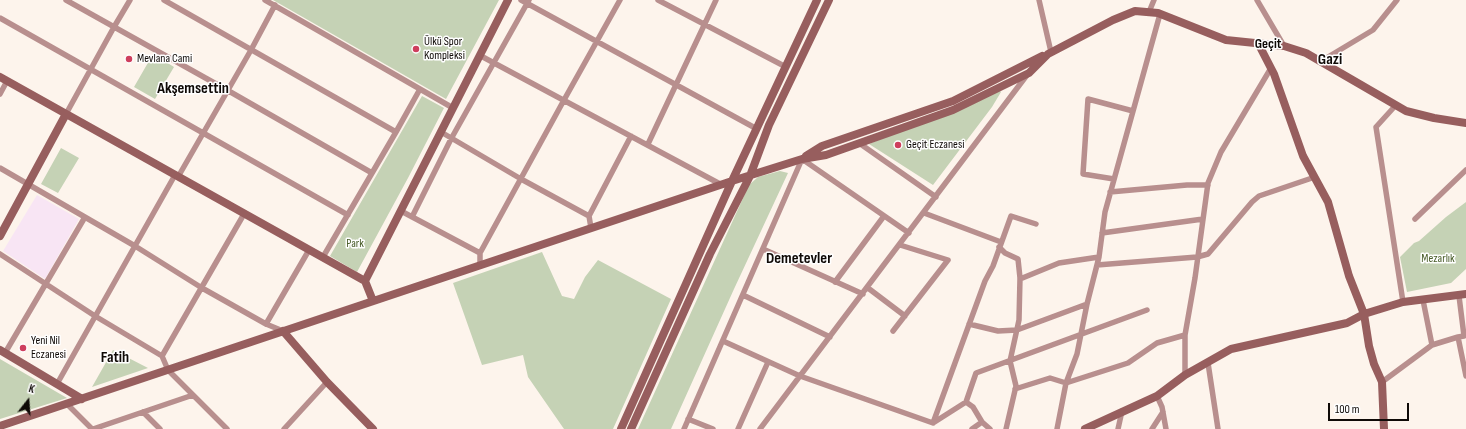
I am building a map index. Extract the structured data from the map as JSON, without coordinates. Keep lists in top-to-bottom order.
{
  "districts": [
    "Geçit",
    "Gazi",
    "Akşemsettin",
    "Demetevler",
    "Fatih"
  ],
  "parks": ["Park", "Mezarlık"],
  "places": [
    "Ülkü Spor Kompleksi",
    "Mevlana Cami",
    "Geçit Eczanesi",
    "Yeni Nil Eczanesi"
  ],
  "scale_bar": "100 m",
  "north": "top"
}
